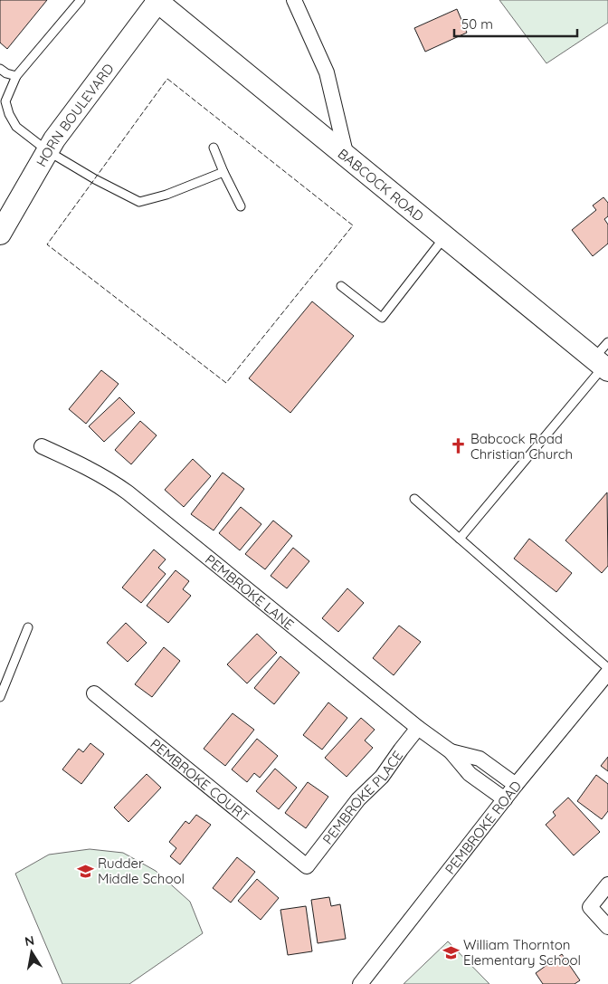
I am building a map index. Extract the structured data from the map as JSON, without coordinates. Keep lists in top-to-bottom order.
{
  "streets": {
    "main road": ["HORN BOULEVARD", "BABCOCK ROAD"],
    "street": [
      "PEMBROKE LANE",
      "PEMBROKE COURT",
      "PEMBROKE PLACE",
      "PEMBROKE ROAD"
    ]
  },
  "crossings": [
    ["HORN BOULEVARD", "BABCOCK ROAD"],
    ["PEMBROKE LANE", "PEMBROKE PLACE"],
    ["PEMBROKE LANE", "PEMBROKE ROAD"],
    ["PEMBROKE COURT", "PEMBROKE PLACE"]
  ],
  "places": {
    "church": ["Babcock Road Christian Church"],
    "school or university": ["Rudder Middle School", "William Thornton Elementary School"]
  },
  "scale_bar": "50 m",
  "north": "top"
}
